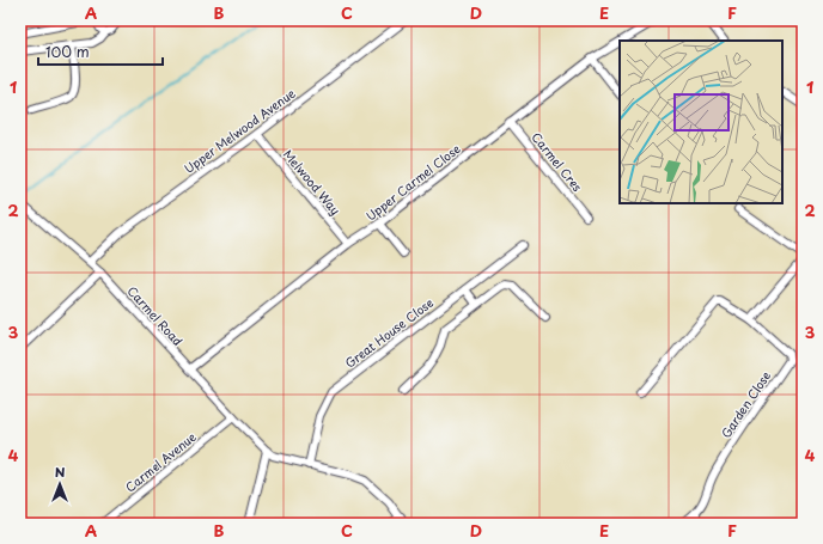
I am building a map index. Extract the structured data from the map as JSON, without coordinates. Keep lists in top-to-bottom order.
{
  "streets": {
    "street": [
      "Upper Melwood Avenue",
      "Carmel Cres",
      "Melwood Way",
      "Upper Carmel Close",
      "Carmel Road",
      "Great House Close",
      "Garden Close",
      "Carmel Avenue"
    ]
  },
  "crossings": [
    ["Upper Melwood Avenue", "Melwood Way"],
    ["Upper Melwood Avenue", "Carmel Road"],
    ["Carmel Cres", "Upper Carmel Close"],
    ["Melwood Way", "Upper Carmel Close"],
    ["Upper Carmel Close", "Carmel Road"],
    ["Carmel Road", "Carmel Avenue"]
  ],
  "scale_bar": "100 m",
  "north": "top",
  "grid": {
    "columns": [
      "A",
      "B",
      "C",
      "D",
      "E",
      "F"
    ],
    "rows": [
      "1",
      "2",
      "3",
      "4"
    ]
  }
}
